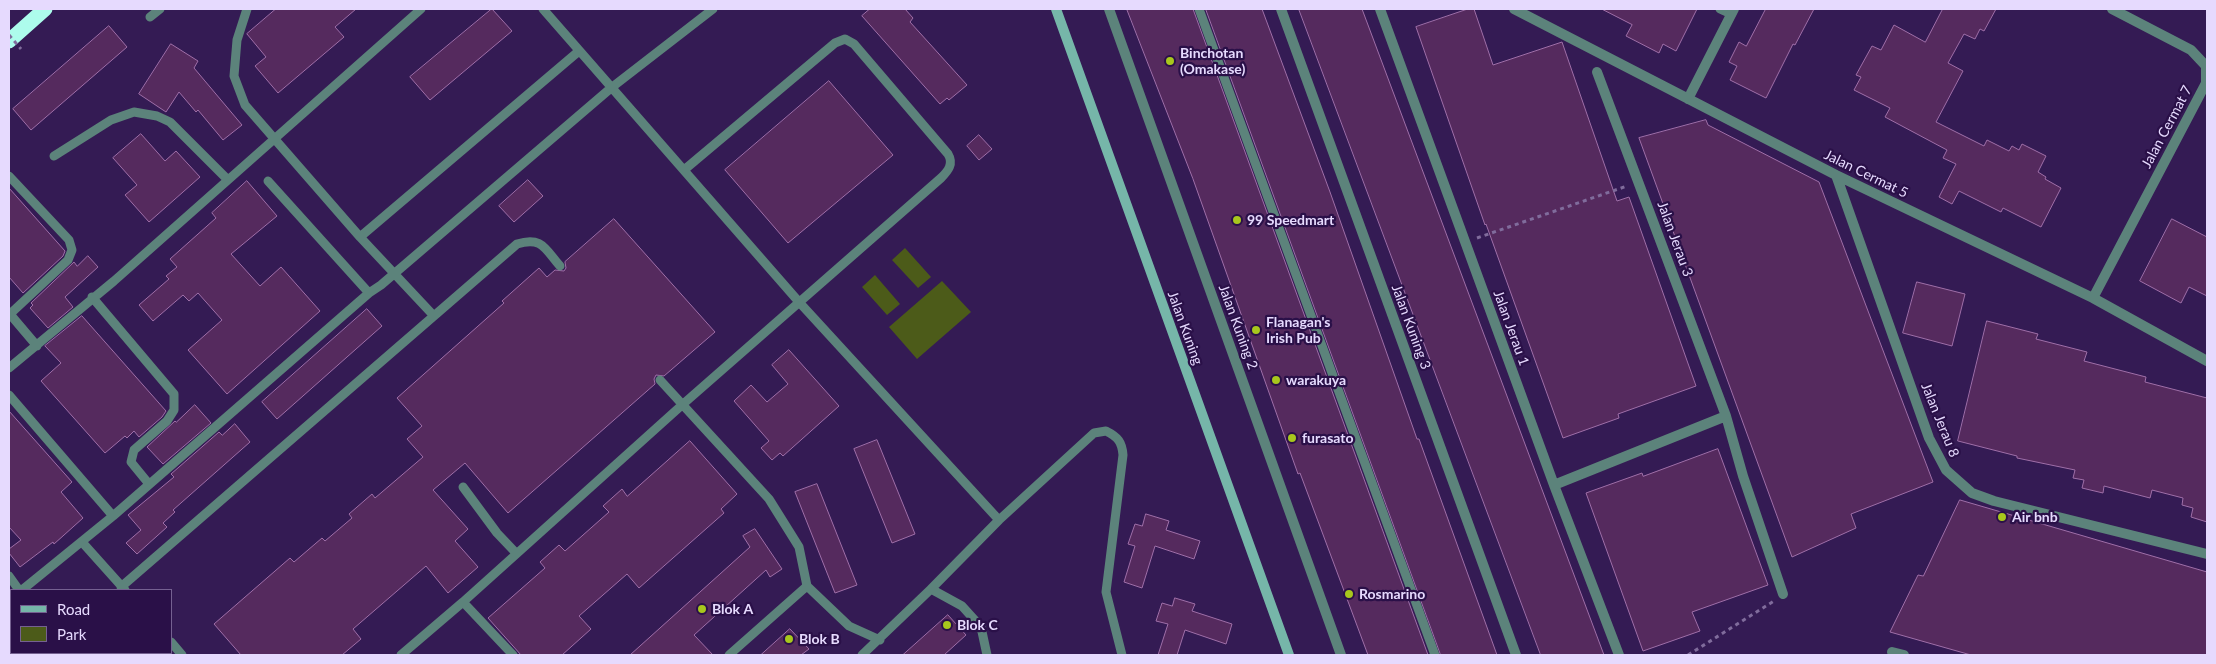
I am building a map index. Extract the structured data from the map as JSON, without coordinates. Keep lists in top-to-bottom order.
{
  "streets": {
    "street": [
      "Jalan Cermat 7",
      "Jalan Cermat 5",
      "Jalan Jerau 3",
      "Jalan Kuning 2",
      "Jalan Kuning 3",
      "Jalan Kuning",
      "Jalan Jerau 1",
      "Jalan Jerau 8"
    ]
  },
  "crossings": [
    ["Jalan Cermat 7", "Jalan Cermat 5"],
    ["Jalan Cermat 5", "Jalan Jerau 8"]
  ],
  "places": [
    "Binchotan (Omakase)",
    "99 Speedmart",
    "Flanagan's Irish Pub",
    "warakuya",
    "furasato",
    "Air bnb",
    "Rosmarino",
    "Blok A",
    "Blok C",
    "Blok B"
  ],
  "legend": ["Road", "Park"]
}
